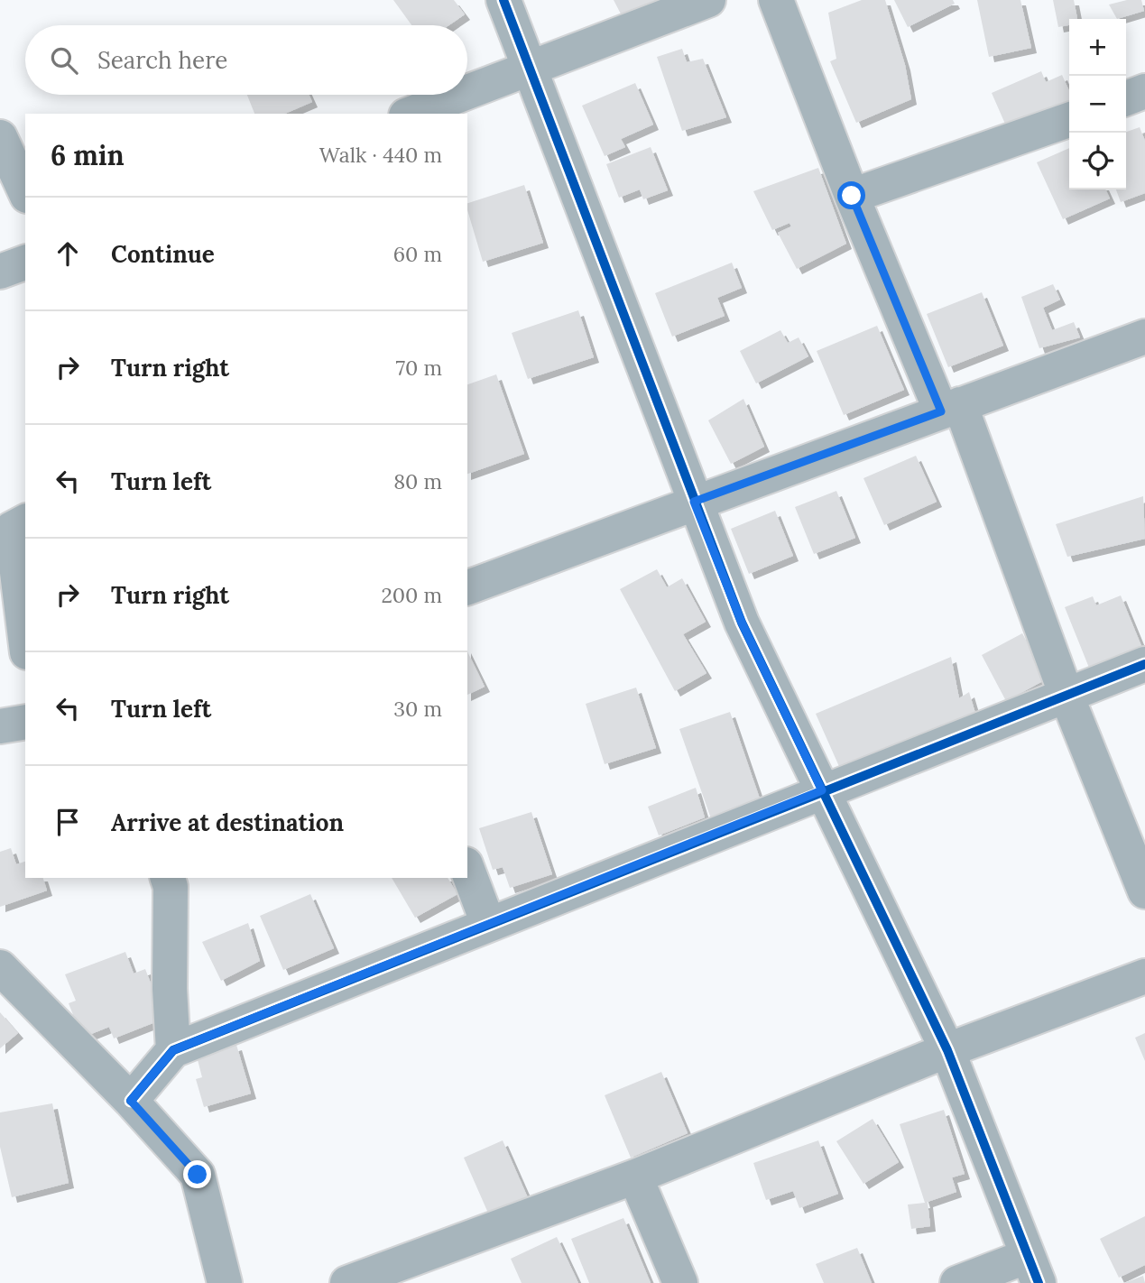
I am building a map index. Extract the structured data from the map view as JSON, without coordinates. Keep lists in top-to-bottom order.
{
  "page": {
    "map_buttons": ["+", "−"],
    "search": "Search here",
    "heading": ["6 min", "Walk · 440 m"],
    "list": [
      ["Continue", "60 m"],
      ["Turn right", "70 m"],
      ["Turn left", "80 m"],
      ["Turn right", "200 m"],
      ["Turn left", "30 m"],
      "Arrive at destination"
    ]
  }
}
